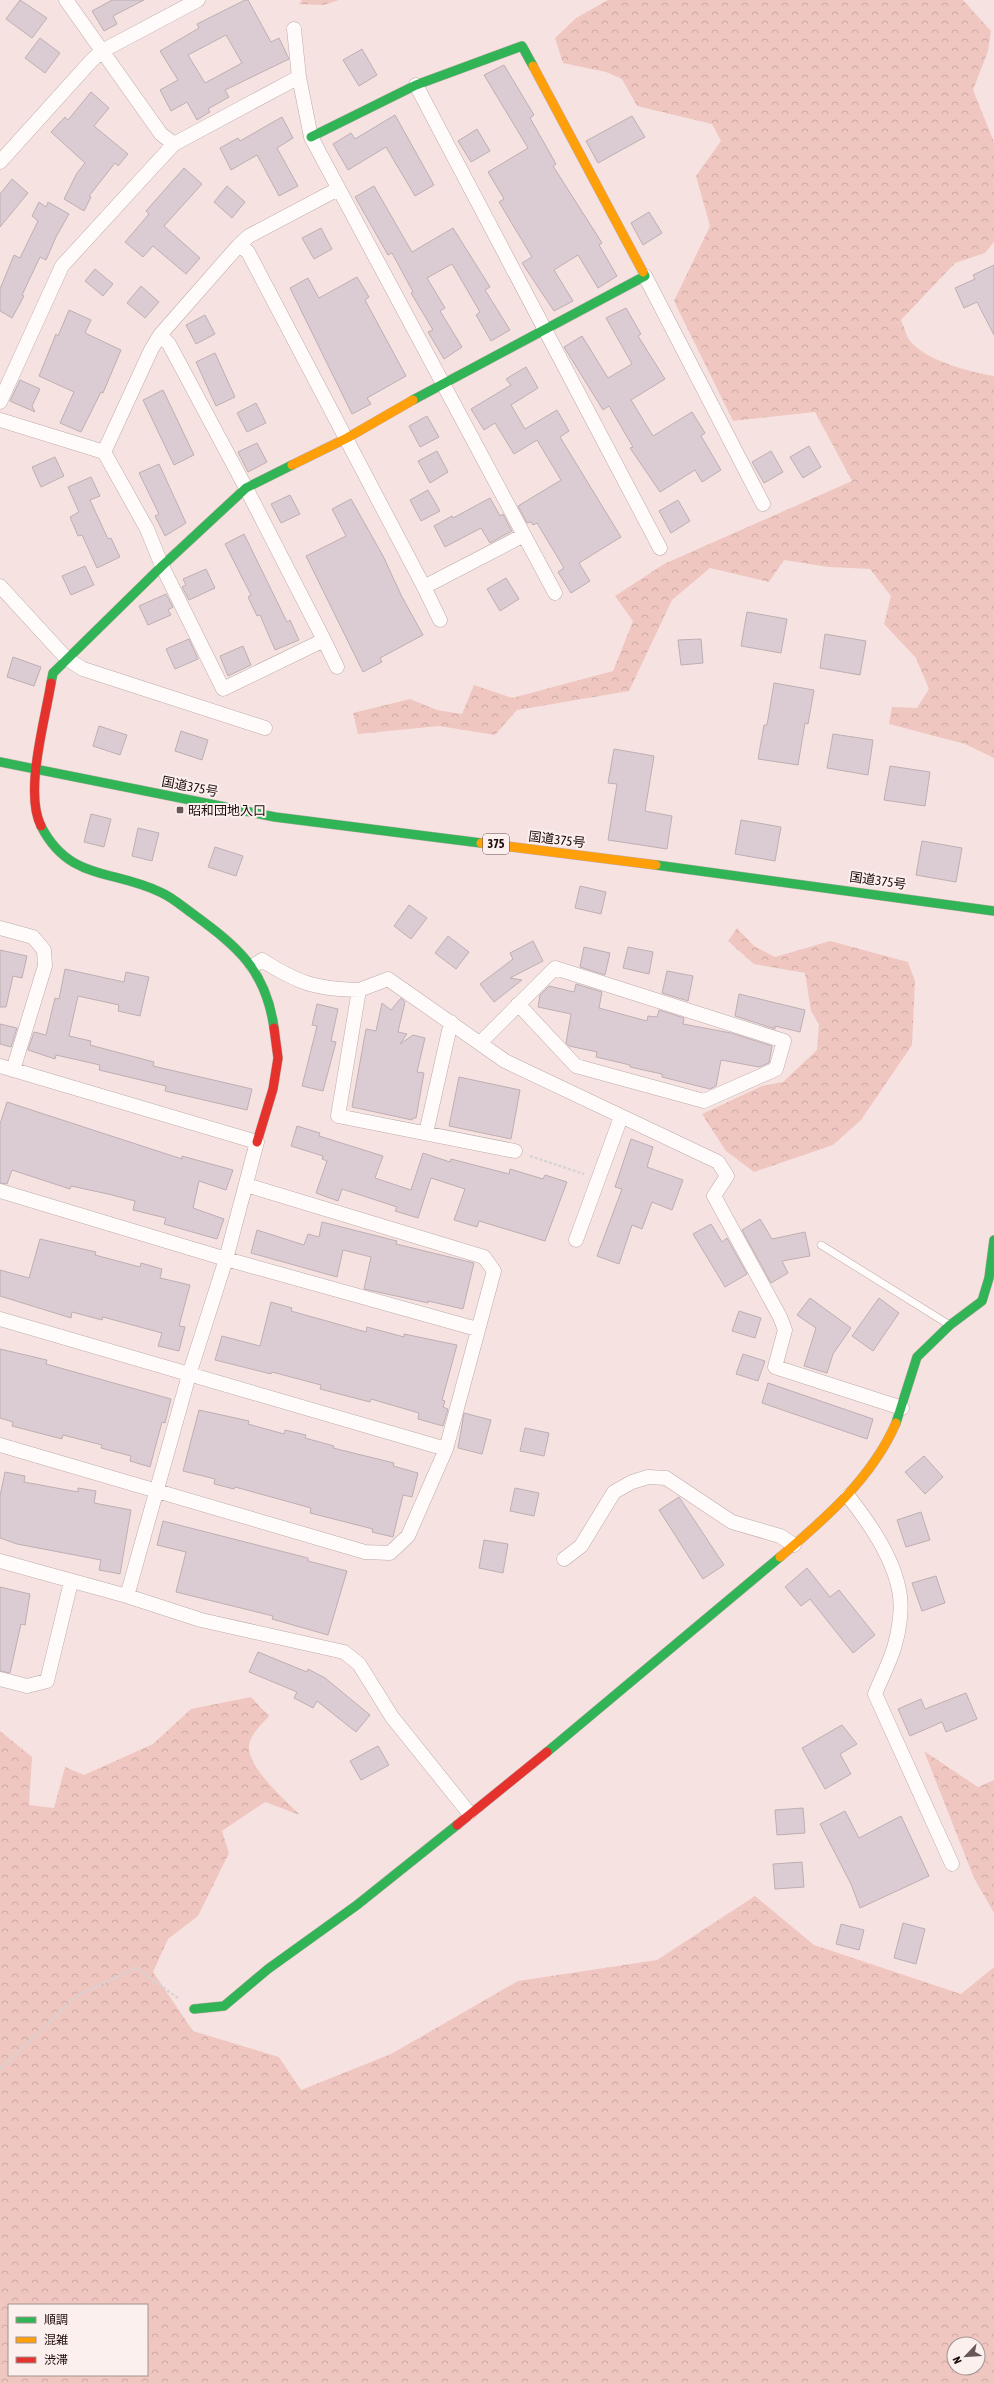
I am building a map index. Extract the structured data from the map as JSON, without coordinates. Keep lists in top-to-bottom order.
{
  "streets": {
    "main road": ["国道375号", "375"]
  },
  "places": {
    "transit": ["昭和団地入口"]
  },
  "legend": ["順調", "混雑", "渋滞"],
  "north": "bottom left"
}
